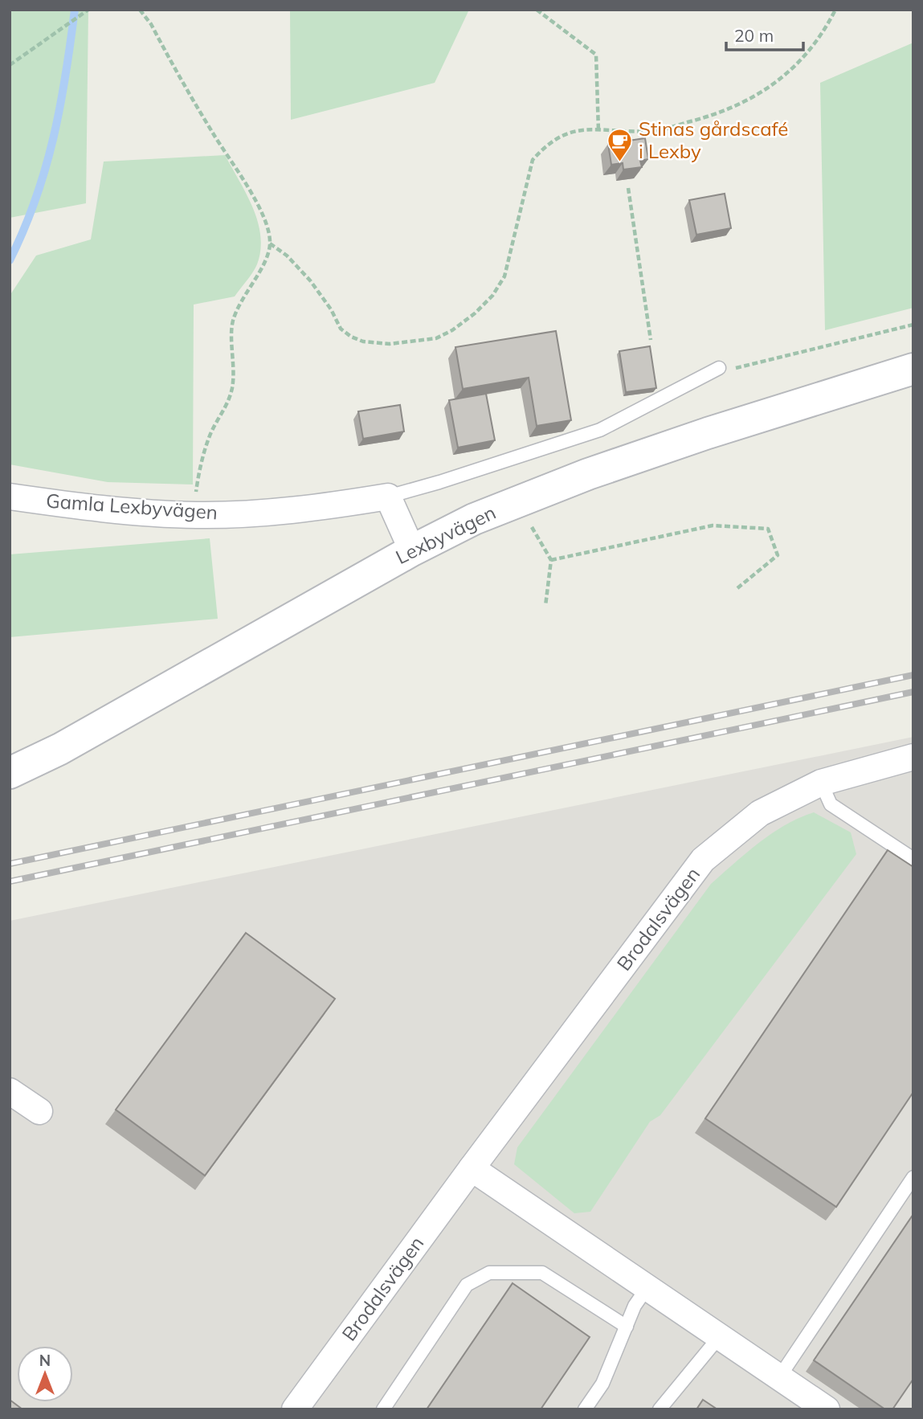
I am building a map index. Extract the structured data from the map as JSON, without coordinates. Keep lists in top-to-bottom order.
{
  "streets": {
    "street": ["Gamla Lexbyvägen", "Lexbyvägen", "Brodalsvägen"]
  },
  "places": {
    "cafe": ["Stinas gårdscafé i Lexby"]
  },
  "scale_bar": "20 m",
  "north": "top"
}
